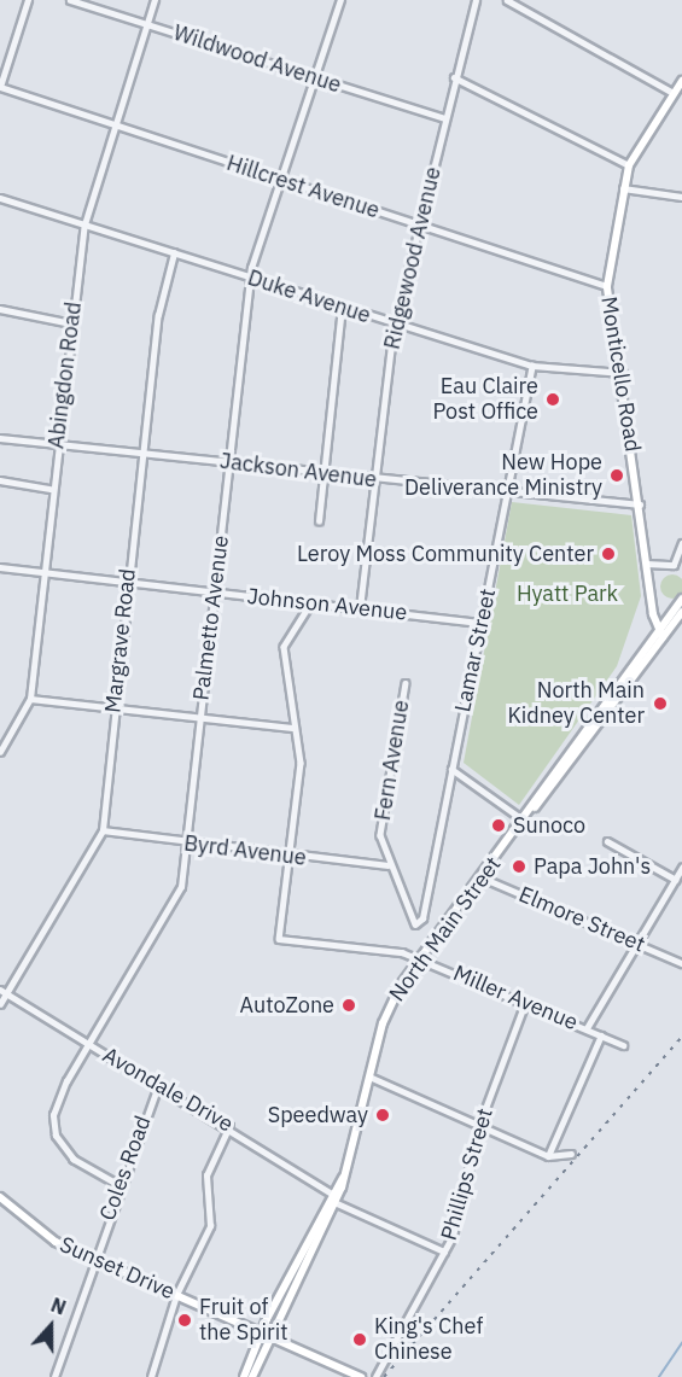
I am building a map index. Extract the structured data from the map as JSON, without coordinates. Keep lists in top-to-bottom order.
{
  "streets": {
    "main road": ["Monticello Road", "North Main Street", "Sunset Drive"],
    "street": [
      "Wildwood Avenue",
      "Hillcrest Avenue",
      "Ridgewood Avenue",
      "Duke Avenue",
      "Abingdon Road",
      "Jackson Avenue",
      "Johnson Avenue",
      "Palmetto Avenue",
      "Margrave Road",
      "Lamar Street",
      "Fern Avenue",
      "Byrd Avenue",
      "Elmore Street",
      "Miller Avenue",
      "Avondale Drive",
      "Coles Road",
      "Phillips Street"
    ]
  },
  "crossings": [
    ["Wildwood Avenue", "Ridgewood Avenue"],
    ["Wildwood Avenue", "Abingdon Road"],
    ["Wildwood Avenue", "Palmetto Avenue"],
    ["Hillcrest Avenue", "Ridgewood Avenue"],
    ["Hillcrest Avenue", "Monticello Road"],
    ["Hillcrest Avenue", "Abingdon Road"],
    ["Hillcrest Avenue", "Palmetto Avenue"],
    ["Ridgewood Avenue", "Duke Avenue"],
    ["Ridgewood Avenue", "Jackson Avenue"],
    ["Ridgewood Avenue", "Johnson Avenue"],
    ["Duke Avenue", "Monticello Road"],
    ["Duke Avenue", "Abingdon Road"],
    ["Duke Avenue", "Palmetto Avenue"],
    ["Duke Avenue", "Margrave Road"],
    ["Duke Avenue", "Lamar Street"],
    ["Monticello Road", "Jackson Avenue"],
    ["Monticello Road", "North Main Street"],
    ["Abingdon Road", "Jackson Avenue"],
    ["Abingdon Road", "Johnson Avenue"],
    ["Jackson Avenue", "Palmetto Avenue"],
    ["Jackson Avenue", "Margrave Road"],
    ["Jackson Avenue", "Lamar Street"],
    ["Johnson Avenue", "Palmetto Avenue"],
    ["Johnson Avenue", "Margrave Road"],
    ["Johnson Avenue", "Lamar Street"],
    ["Palmetto Avenue", "Byrd Avenue"],
    ["Palmetto Avenue", "Avondale Drive"],
    ["Palmetto Avenue", "Coles Road"],
    ["Margrave Road", "Byrd Avenue"],
    ["Margrave Road", "Avondale Drive"],
    ["Lamar Street", "Fern Avenue"],
    ["Fern Avenue", "Byrd Avenue"],
    ["Byrd Avenue", "Miller Avenue"],
    ["Elmore Street", "North Main Street"],
    ["North Main Street", "Miller Avenue"],
    ["North Main Street", "Avondale Drive"],
    ["North Main Street", "Sunset Drive"],
    ["Miller Avenue", "Phillips Street"],
    ["Avondale Drive", "Coles Road"],
    ["Coles Road", "Sunset Drive"]
  ],
  "parks": ["Hyatt Park"],
  "places": [
    "Eau Claire Post Office",
    "New Hope Deliverance Ministry",
    "Leroy Moss Community Center",
    "North Main Kidney Center",
    "Sunoco",
    "Papa John's",
    "AutoZone",
    "Speedway",
    "Fruit of the Spirit",
    "King's Chef Chinese"
  ],
  "north": "top"
}
